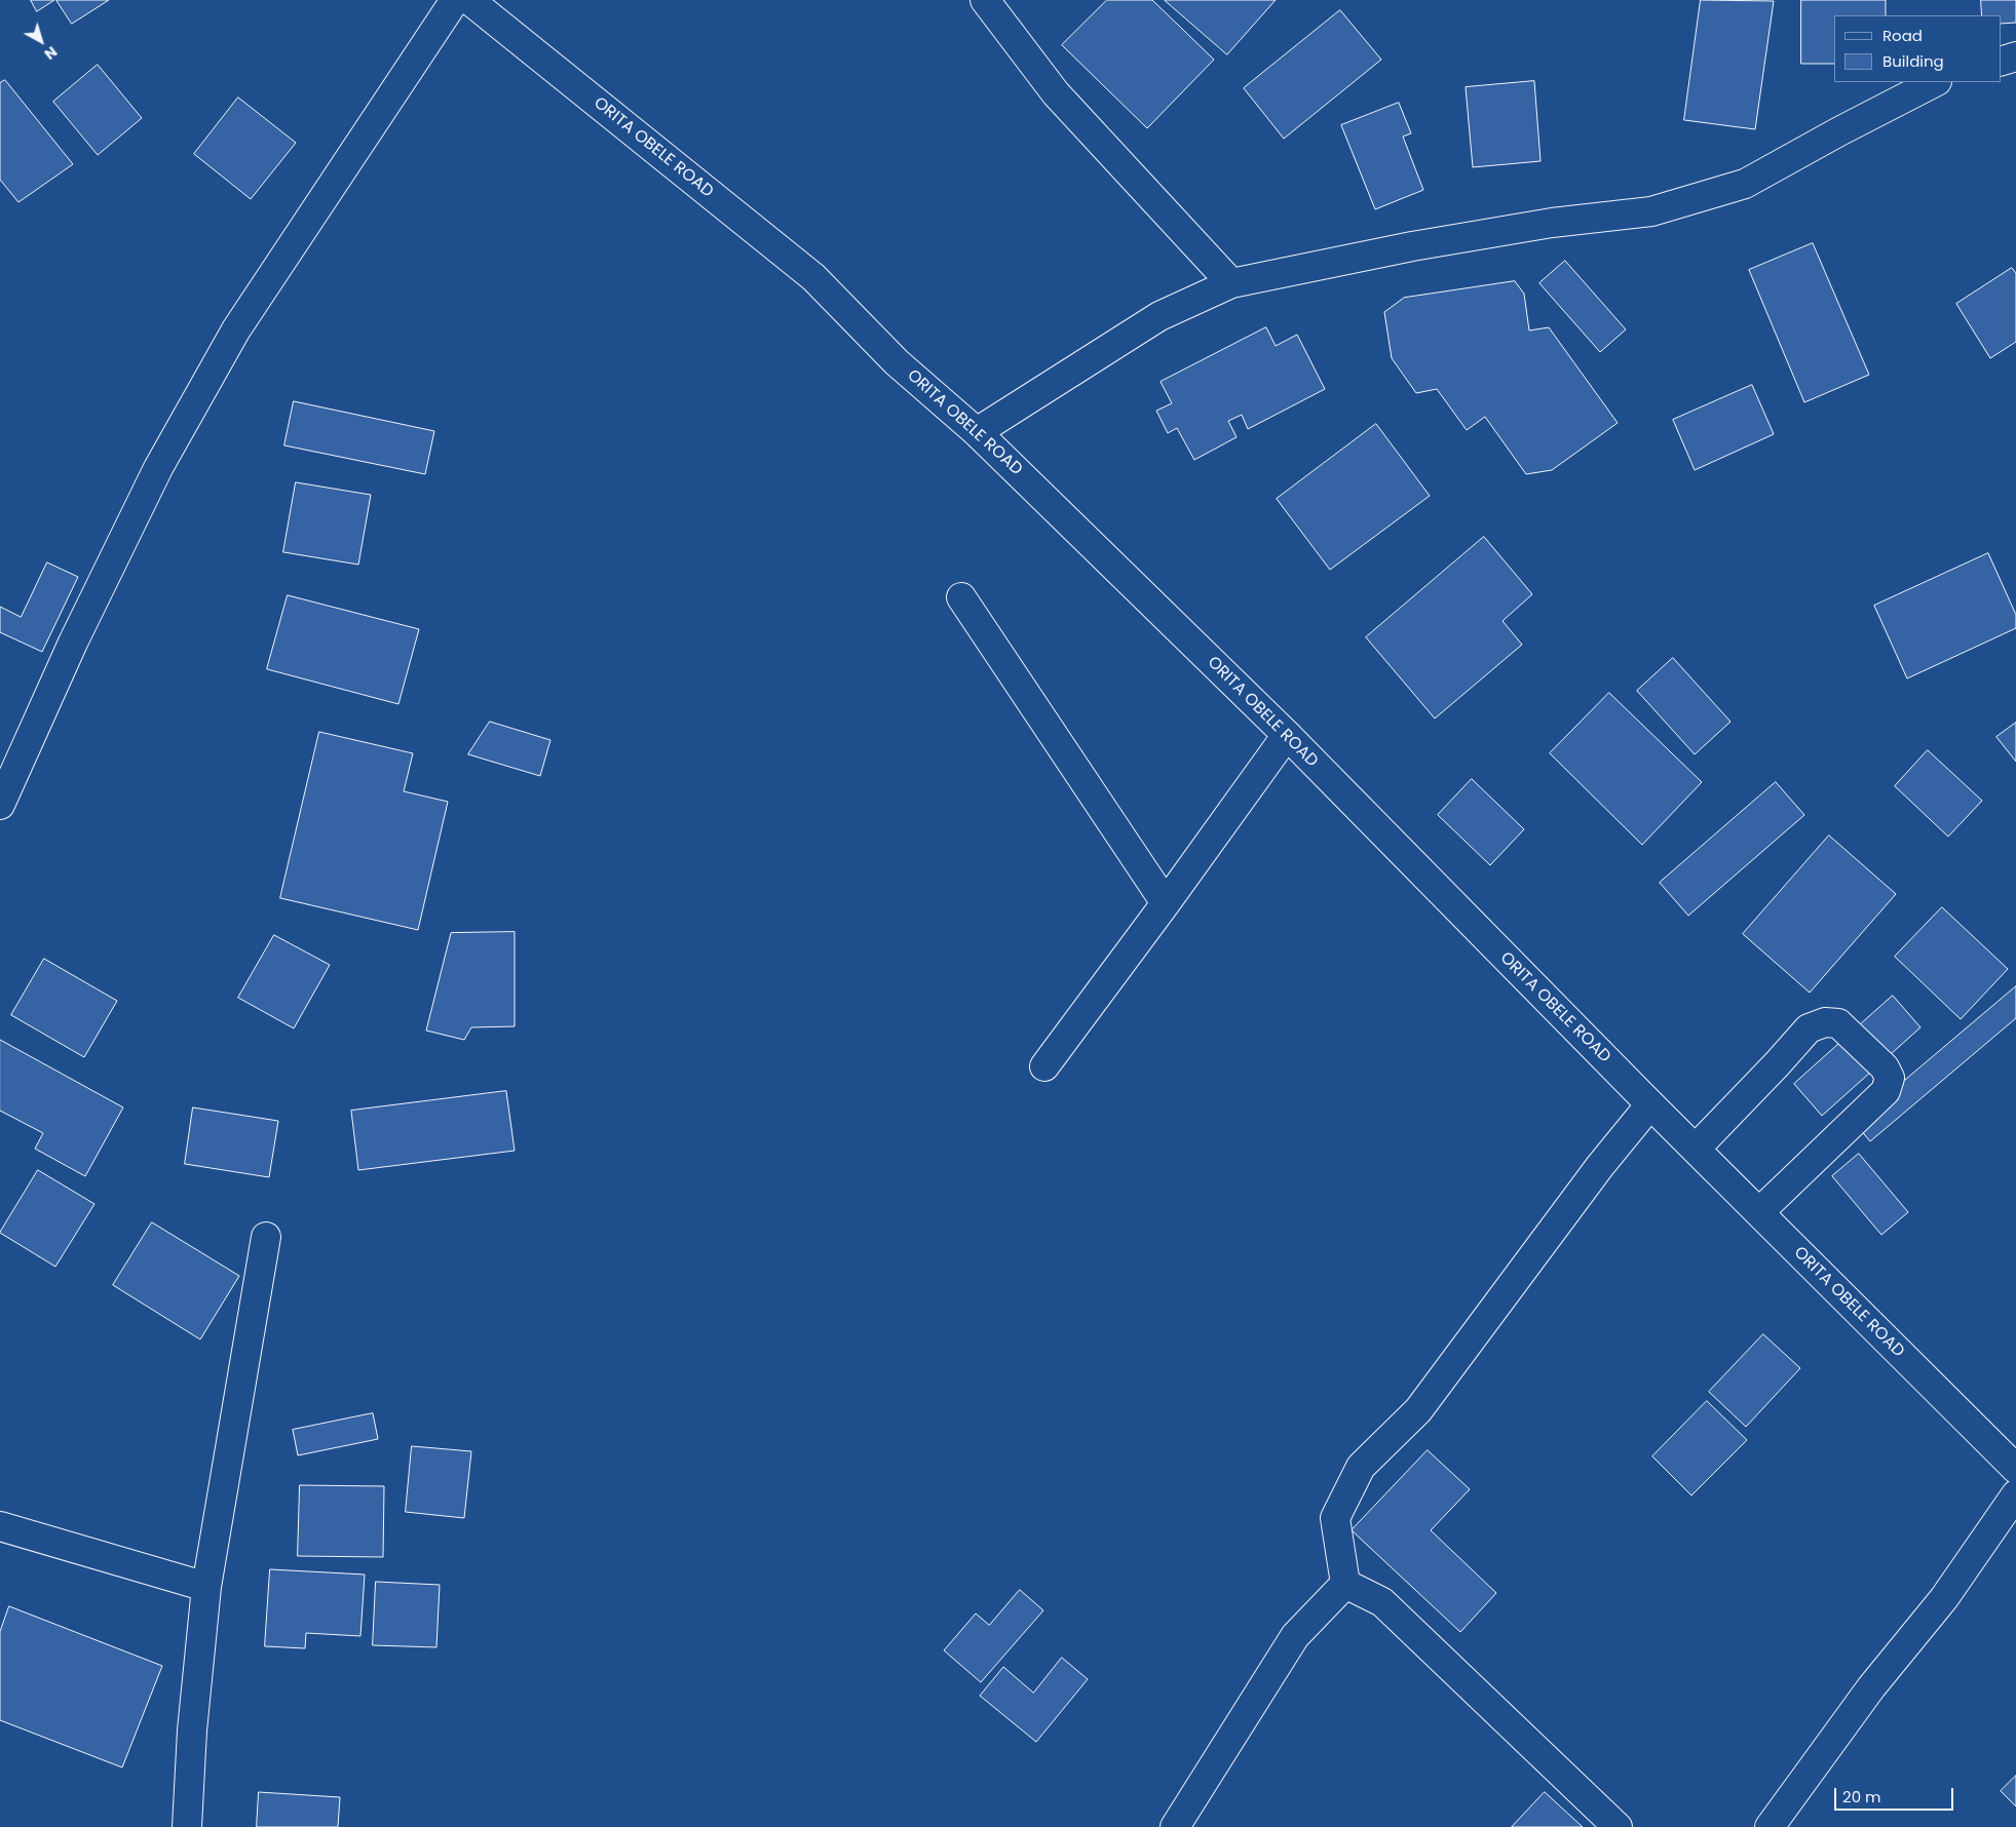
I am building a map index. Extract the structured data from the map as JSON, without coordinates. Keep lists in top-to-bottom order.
{
  "streets": {
    "street": ["ORITA OBELE ROAD"]
  },
  "legend": ["Road", "Building"],
  "scale_bar": "20 m",
  "north": "bottom right"
}
